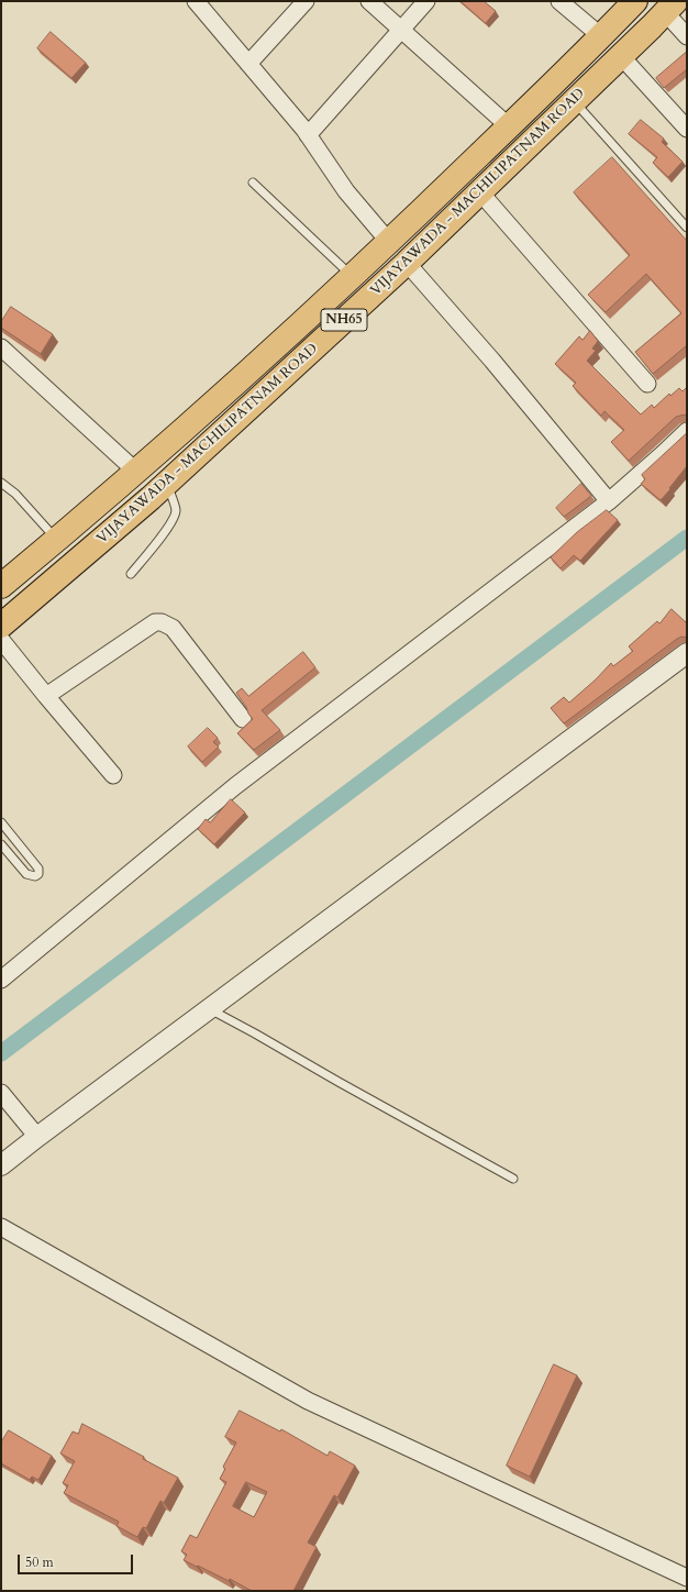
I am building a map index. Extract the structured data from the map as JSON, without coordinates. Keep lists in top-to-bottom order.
{
  "streets": {
    "highway": ["VIJAYAWADA - MACHILIPATNAM ROAD", "NH65"]
  },
  "scale_bar": "50 m"
}
